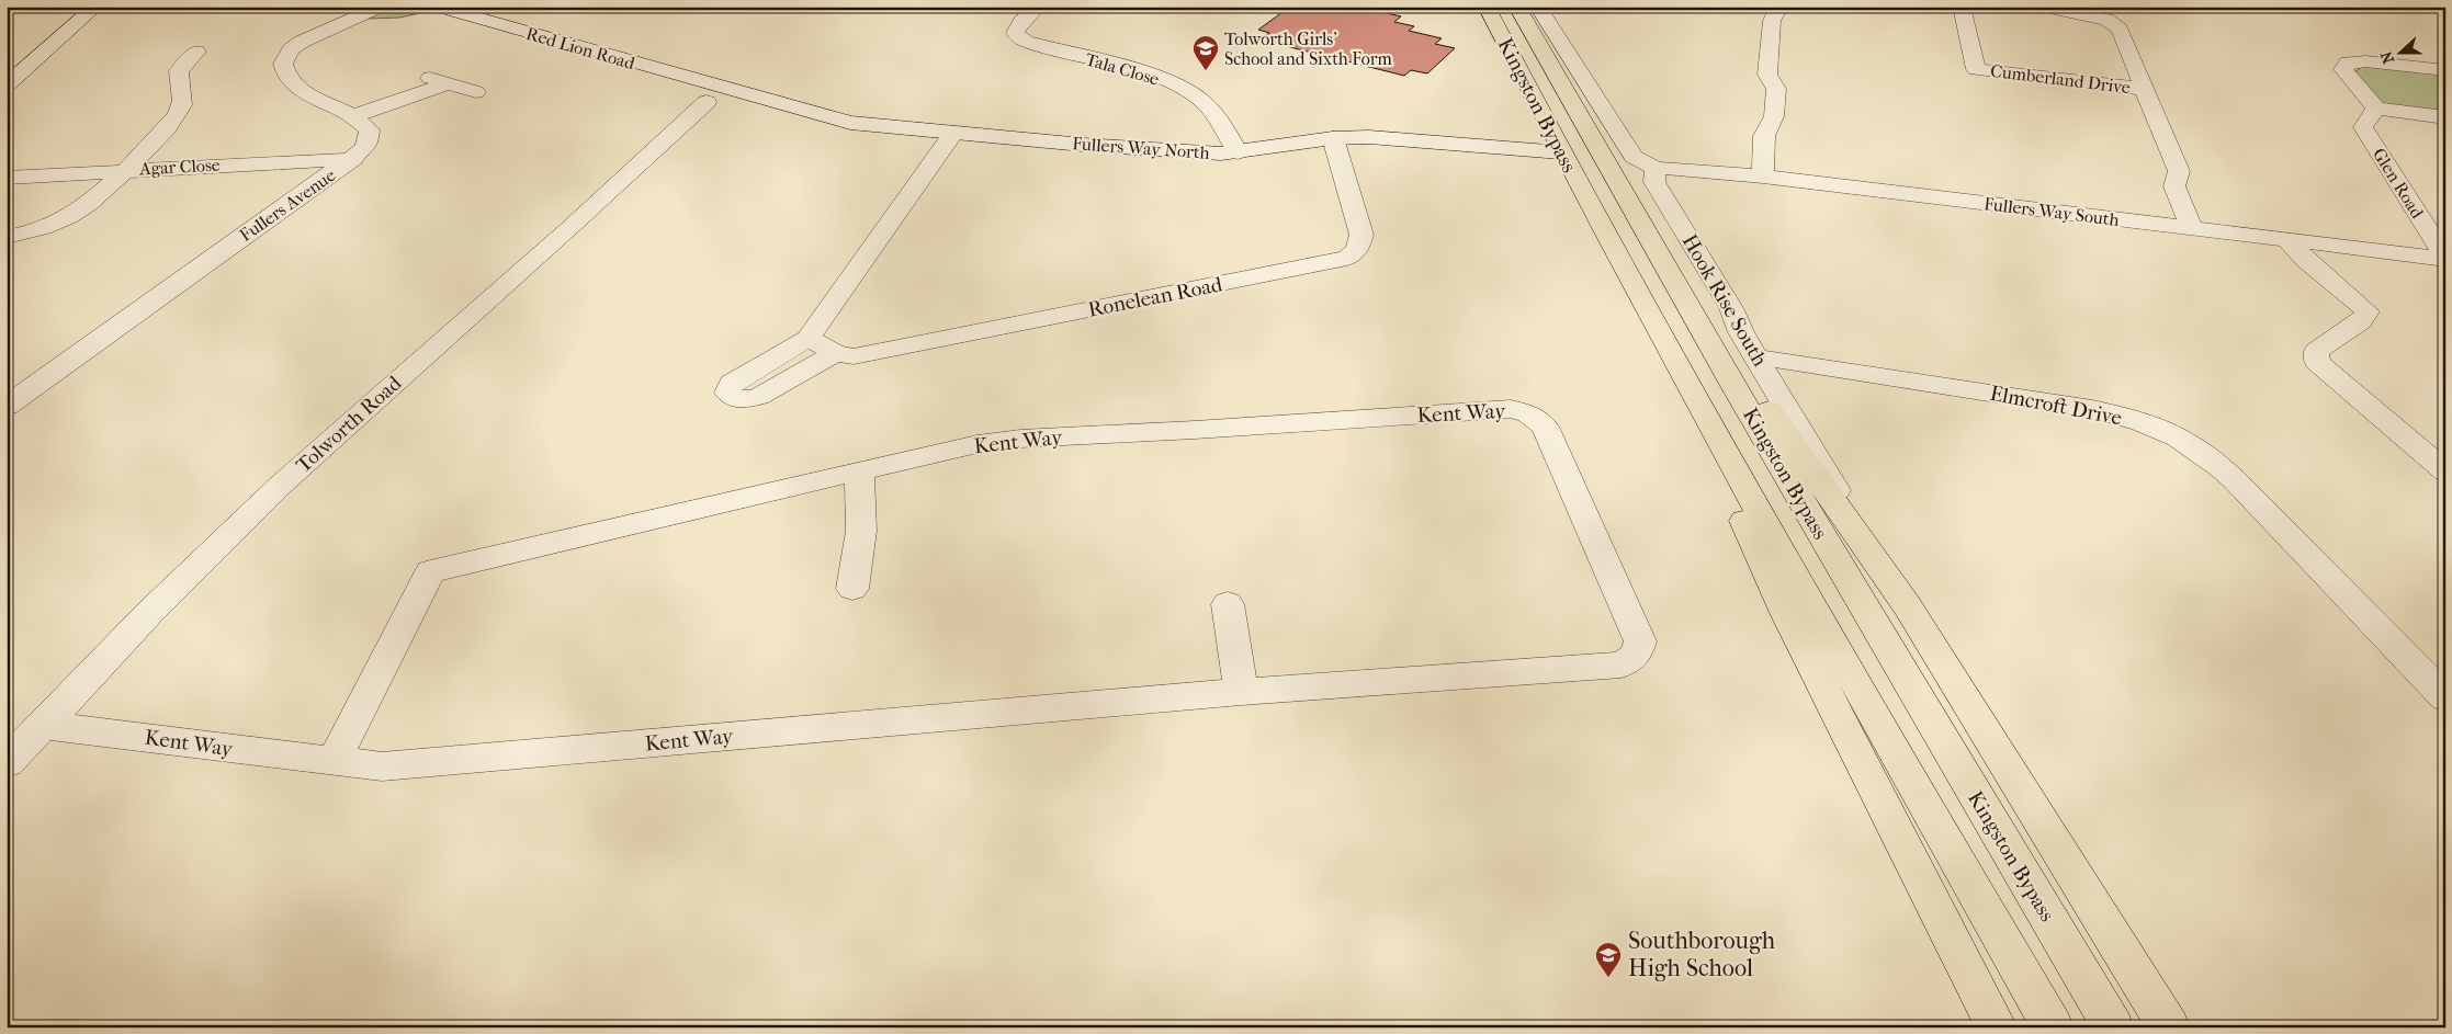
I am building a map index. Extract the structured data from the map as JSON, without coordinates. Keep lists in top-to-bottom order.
{
  "streets": {
    "highway": ["Kingston Bypass"],
    "street": [
      "Red Lion Road",
      "Tala Close",
      "Cumberland Drive",
      "Fullers Way North",
      "Agar Close",
      "Glen Road",
      "Fullers Avenue",
      "Fullers Way South",
      "Ronelean Road",
      "Hook Rise South",
      "Elmcroft Drive",
      "Kent Way",
      "Tolworth Road"
    ]
  },
  "crossings": [
    ["Red Lion Road", "Fullers Way North"],
    ["Red Lion Road", "Tolworth Road"],
    ["Tala Close", "Fullers Way North"],
    ["Cumberland Drive", "Fullers Way South"],
    ["Kingston Bypass", "Fullers Way North"],
    ["Fullers Way North", "Ronelean Road"],
    ["Fullers Way North", "Tolworth Road"],
    ["Agar Close", "Fullers Avenue"],
    ["Glen Road", "Fullers Way South"],
    ["Fullers Way South", "Hook Rise South"],
    ["Hook Rise South", "Elmcroft Drive"],
    ["Kent Way", "Tolworth Road"]
  ],
  "places": {
    "school or university": ["Tolworth Girls' School and Sixth Form", "Southborough High School"]
  },
  "north": "left"
}
